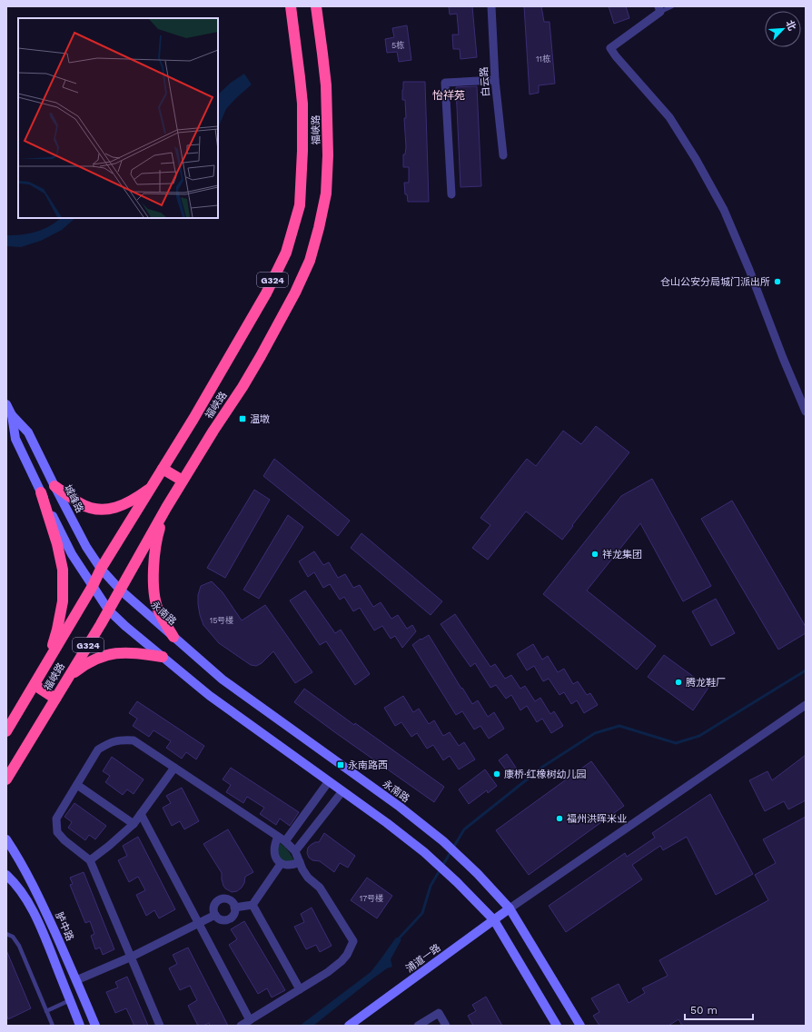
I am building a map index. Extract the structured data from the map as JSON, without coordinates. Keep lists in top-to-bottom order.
{
  "streets": {
    "highway": ["福峡路", "G324"],
    "main road": [
      "城峰路",
      "永南路",
      "胪中路",
      "浦道一路"
    ],
    "street": ["白云路"]
  },
  "crossings": [
    ["福峡路", "城峰路"],
    ["福峡路", "永南路"],
    ["城峰路", "永南路"],
    ["城峰路", "浦道一路"],
    ["永南路", "浦道一路"]
  ],
  "districts": ["怡祥苑"],
  "places": {
    "other": [
      "仓山公安分局城门派出所",
      "祥龙集团",
      "腾龙鞋厂",
      "康桥·红橡树幼儿园",
      "福州洪晖米业"
    ],
    "transit": ["温墩", "永南路西"]
  },
  "house_numbers": [
    "5栋",
    "11栋",
    "15号楼",
    "17号楼"
  ],
  "scale_bar": "50 m",
  "north": "top right"
}
